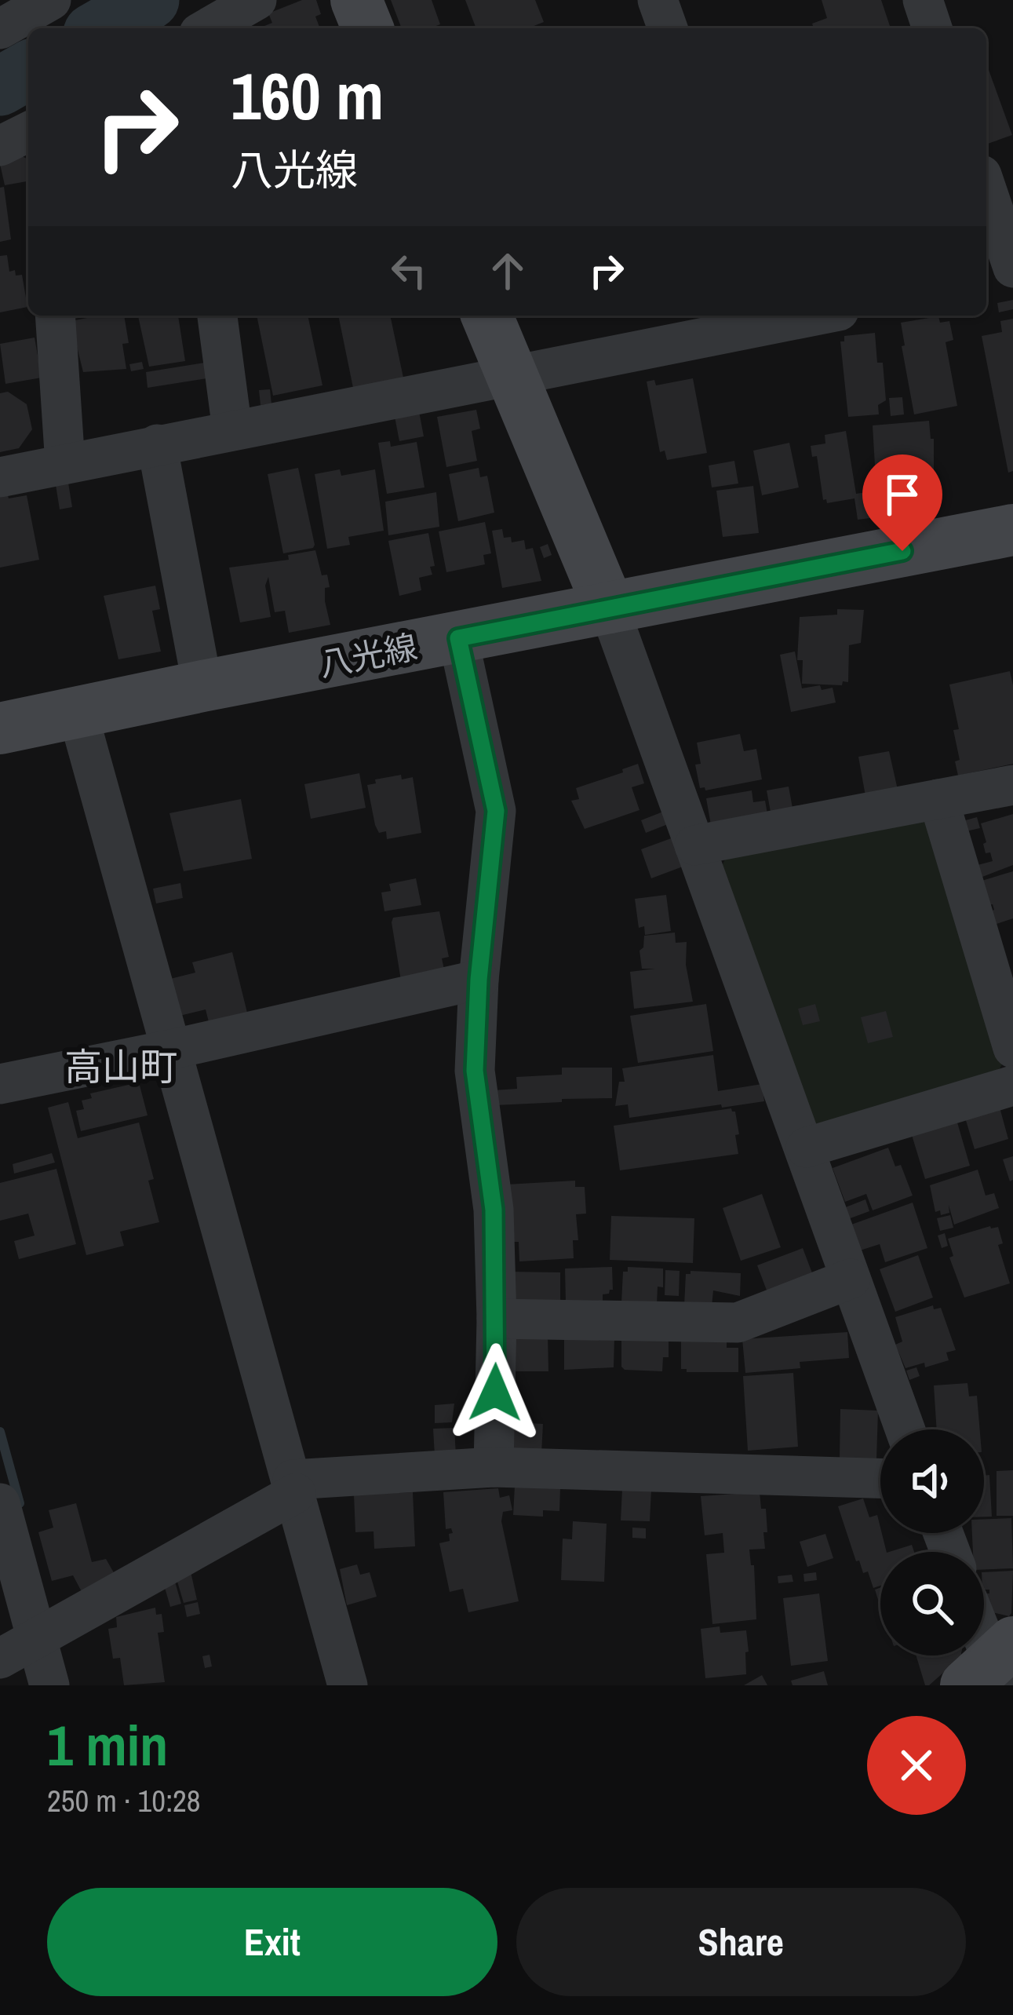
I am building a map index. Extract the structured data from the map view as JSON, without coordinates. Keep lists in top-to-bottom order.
{
  "streets": {
    "street": ["八光線"]
  },
  "districts": ["高山町"],
  "page": {
    "turn": ["160 m", "八光線"],
    "heading": ["1 min", "250 m · 10:28"],
    "buttons": ["Exit", "Share"]
  }
}
